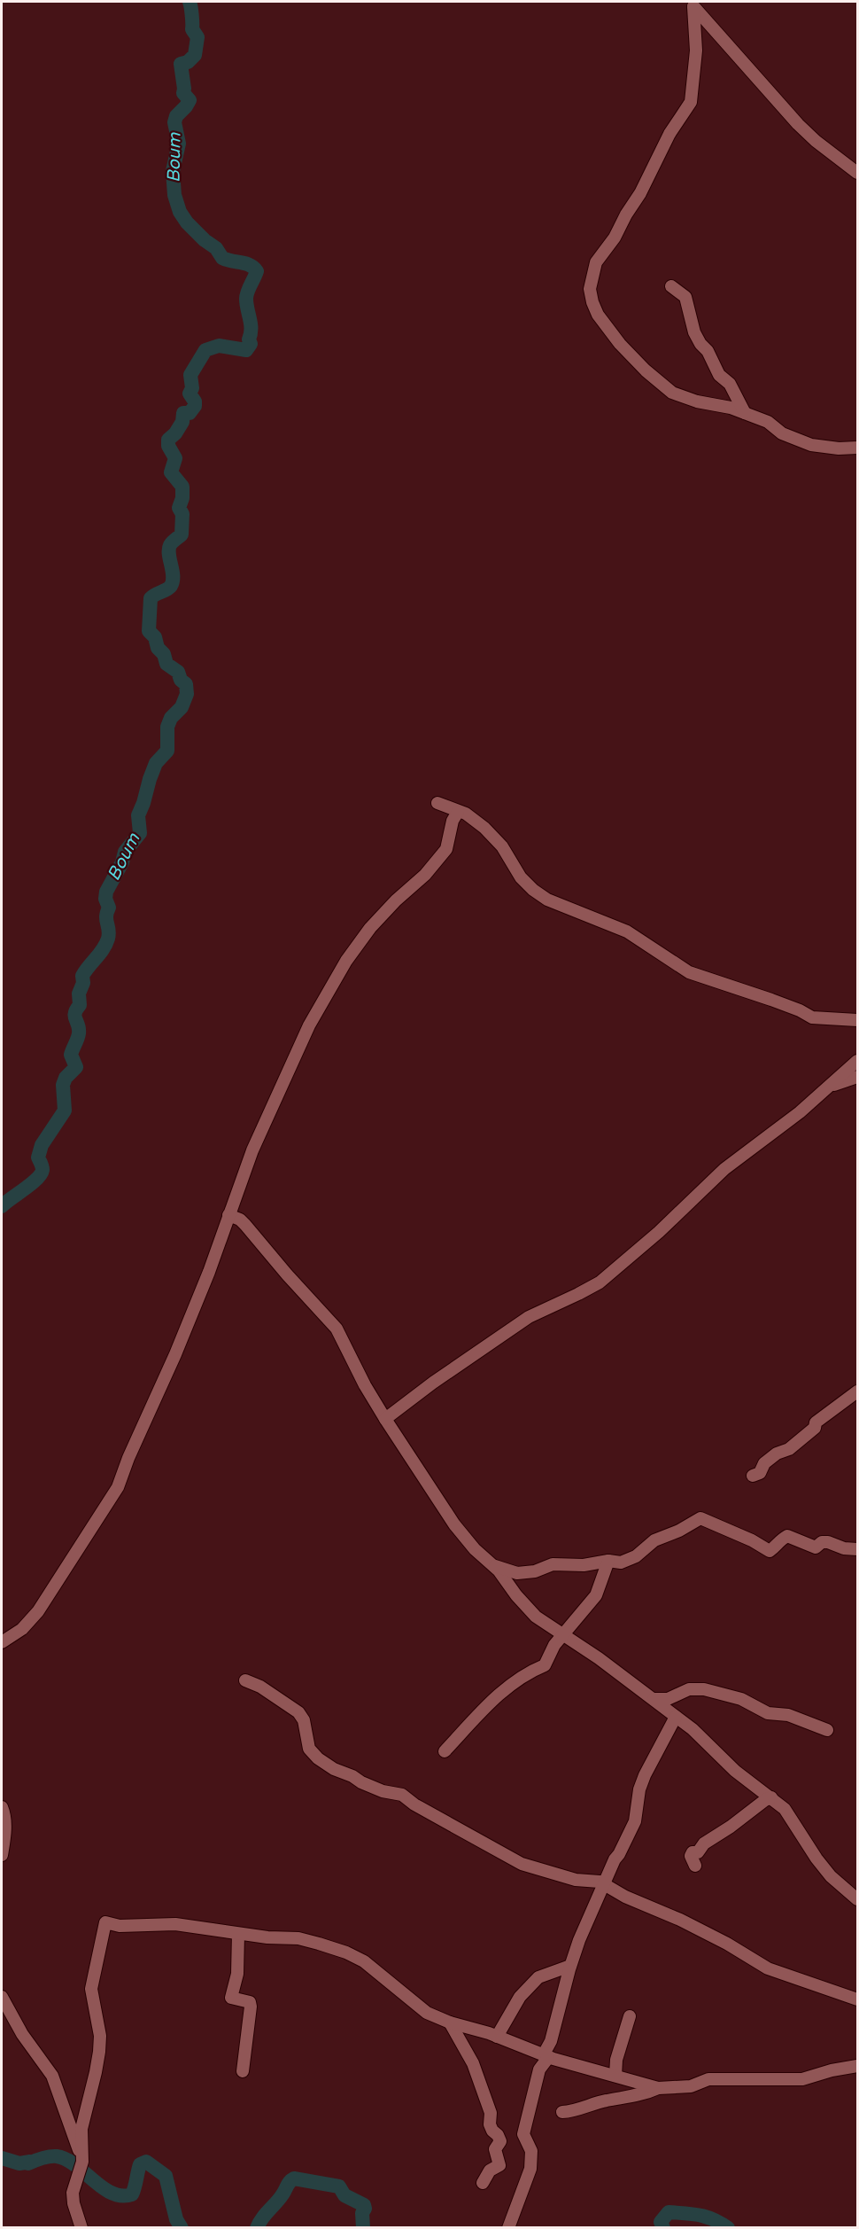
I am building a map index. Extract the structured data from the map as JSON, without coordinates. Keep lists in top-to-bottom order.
{
  "water": ["Boum"]
}
